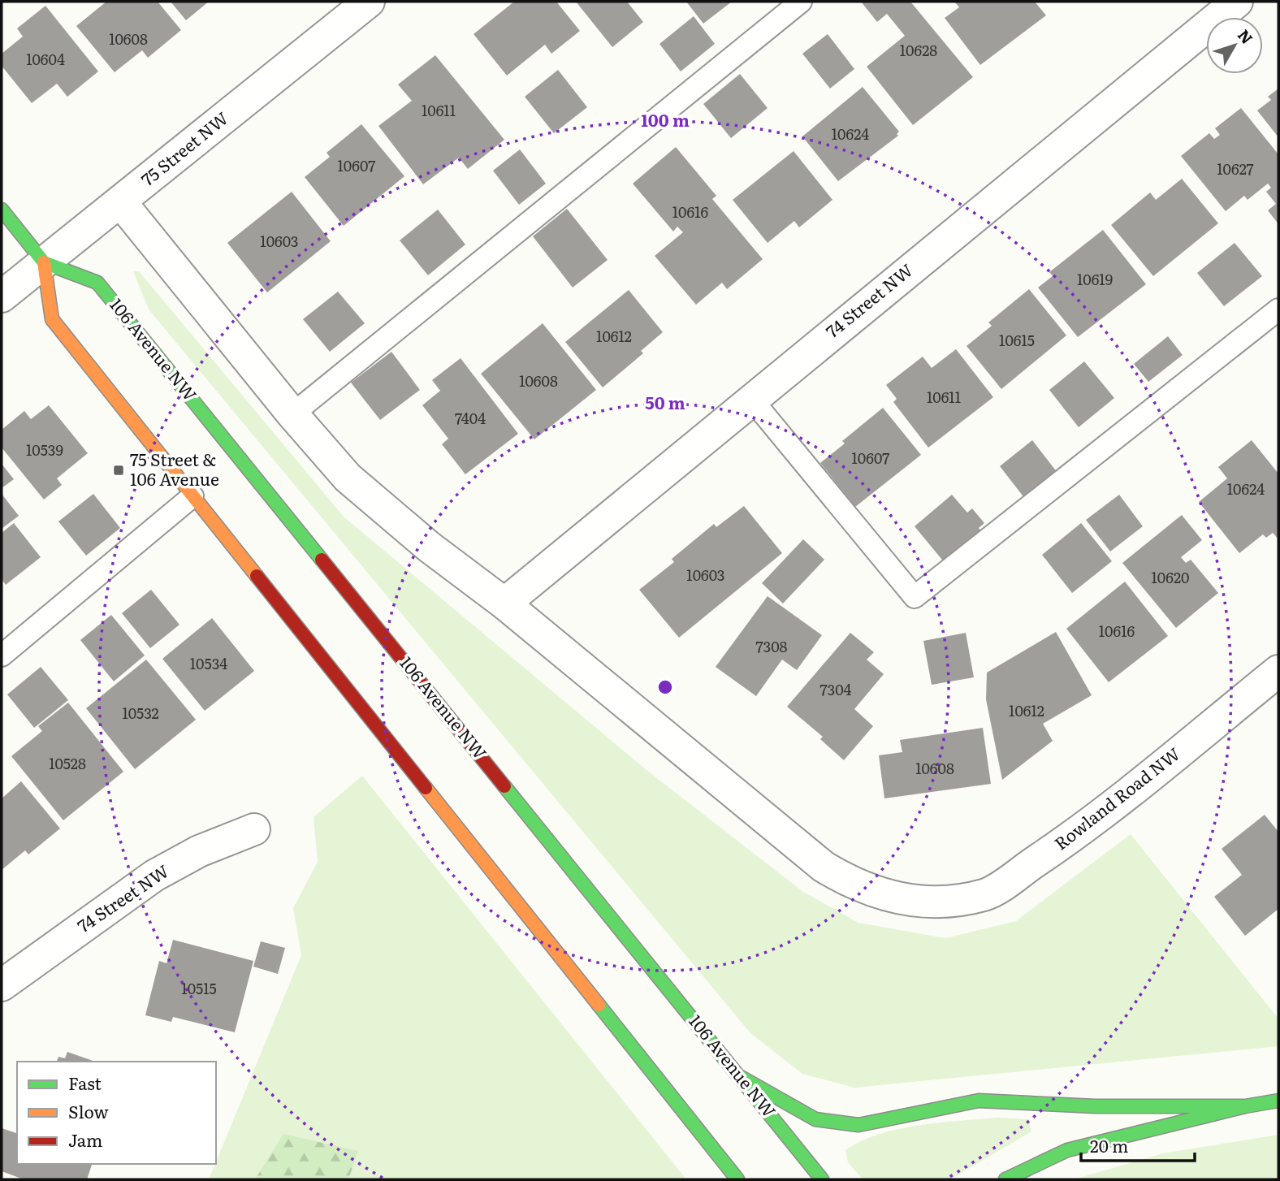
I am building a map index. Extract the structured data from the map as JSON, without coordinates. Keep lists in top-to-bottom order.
{
  "streets": {
    "main road": ["106 Avenue NW"],
    "street": ["75 Street NW", "74 Street NW", "Rowland Road NW"]
  },
  "crossings": [
    ["75 Street NW", "106 Avenue NW"],
    ["74 Street NW", "Rowland Road NW"]
  ],
  "places": {
    "transit": ["75 Street & 106 Avenue"]
  },
  "house_numbers": [
    "10608",
    "10628",
    "10604",
    "10611",
    "10624",
    "10607",
    "10627",
    "10616",
    "10603",
    "10619",
    "10612",
    "10615",
    "10608",
    "10611",
    "7404",
    "10539",
    "10607",
    "10624",
    "10603",
    "10620",
    "10616",
    "7308",
    "10534",
    "7304",
    "10612",
    "10532",
    "10528",
    "10608",
    "10515"
  ],
  "legend": ["Fast", "Slow", "Jam"],
  "scale_bar": "20 m",
  "north": "top right",
  "rings": ["100 m", "50 m"]
}
